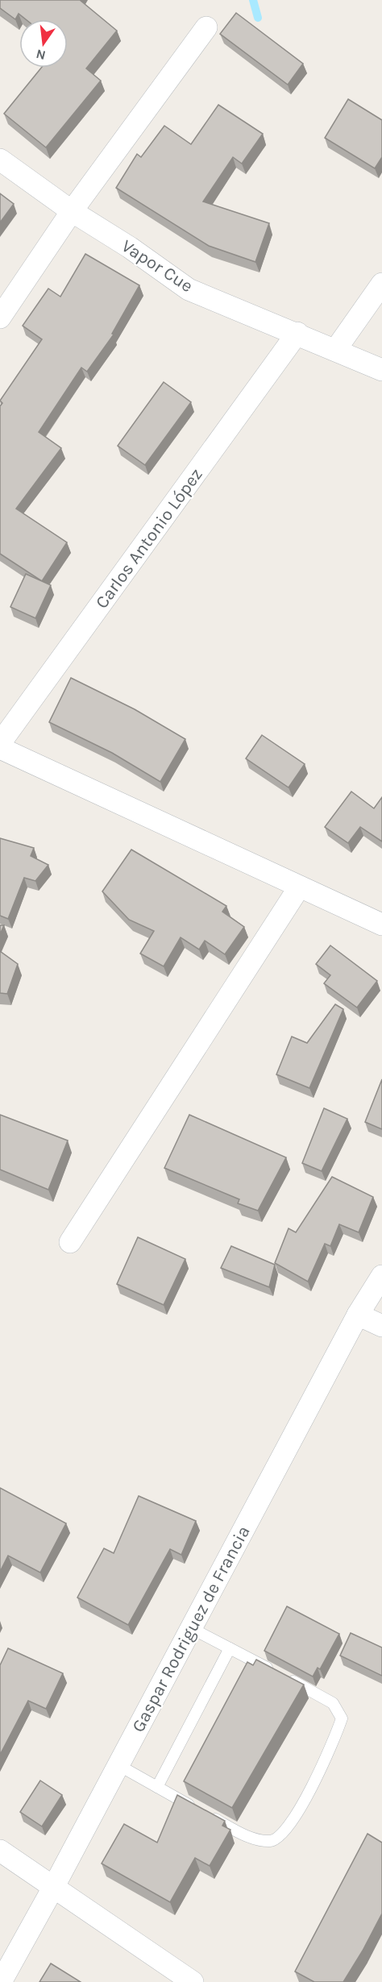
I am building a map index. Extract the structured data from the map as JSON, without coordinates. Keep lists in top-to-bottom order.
{
  "streets": {
    "street": ["Vapor Cue", "Carlos Antonio López", "Gaspar Rodriguez de Francia"]
  },
  "crossings": [
    ["Vapor Cue", "Carlos Antonio López"]
  ],
  "north": "bottom"
}
